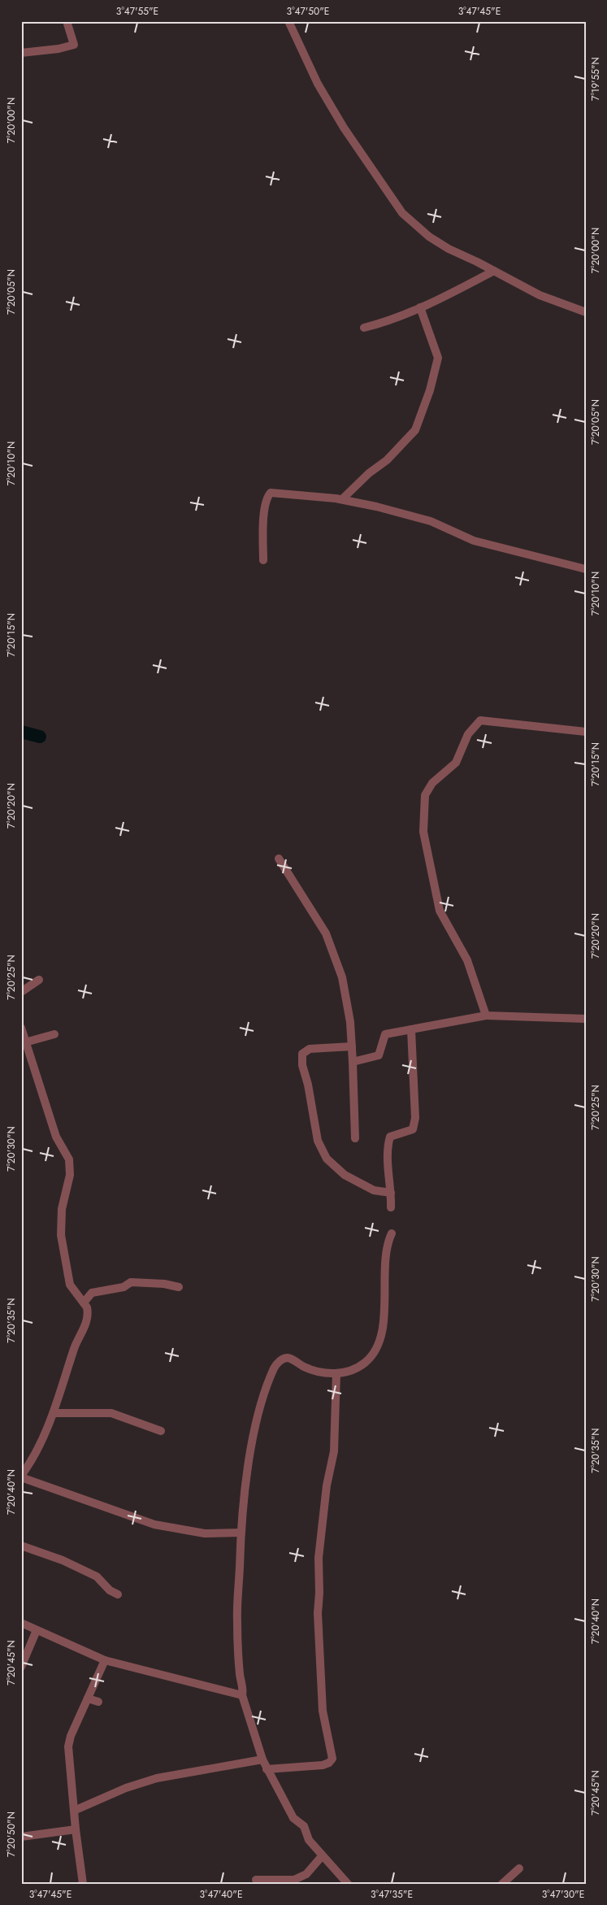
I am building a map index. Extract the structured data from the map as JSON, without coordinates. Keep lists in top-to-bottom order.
{
  "coordinates": [
    "3°47'55\"E",
    "3°47'50\"E",
    "3°47'45\"E",
    "7°19'55\"N",
    "7°20'00\"N",
    "7°20'05\"N",
    "7°20'10\"N",
    "7°20'15\"N",
    "7°20'20\"N",
    "7°20'25\"N",
    "7°20'30\"N",
    "7°20'35\"N",
    "7°20'40\"N",
    "7°20'45\"N",
    "7°20'50\"N",
    "3°47'40\"E",
    "3°47'35\"E",
    "3°47'30\"E"
  ]
}
